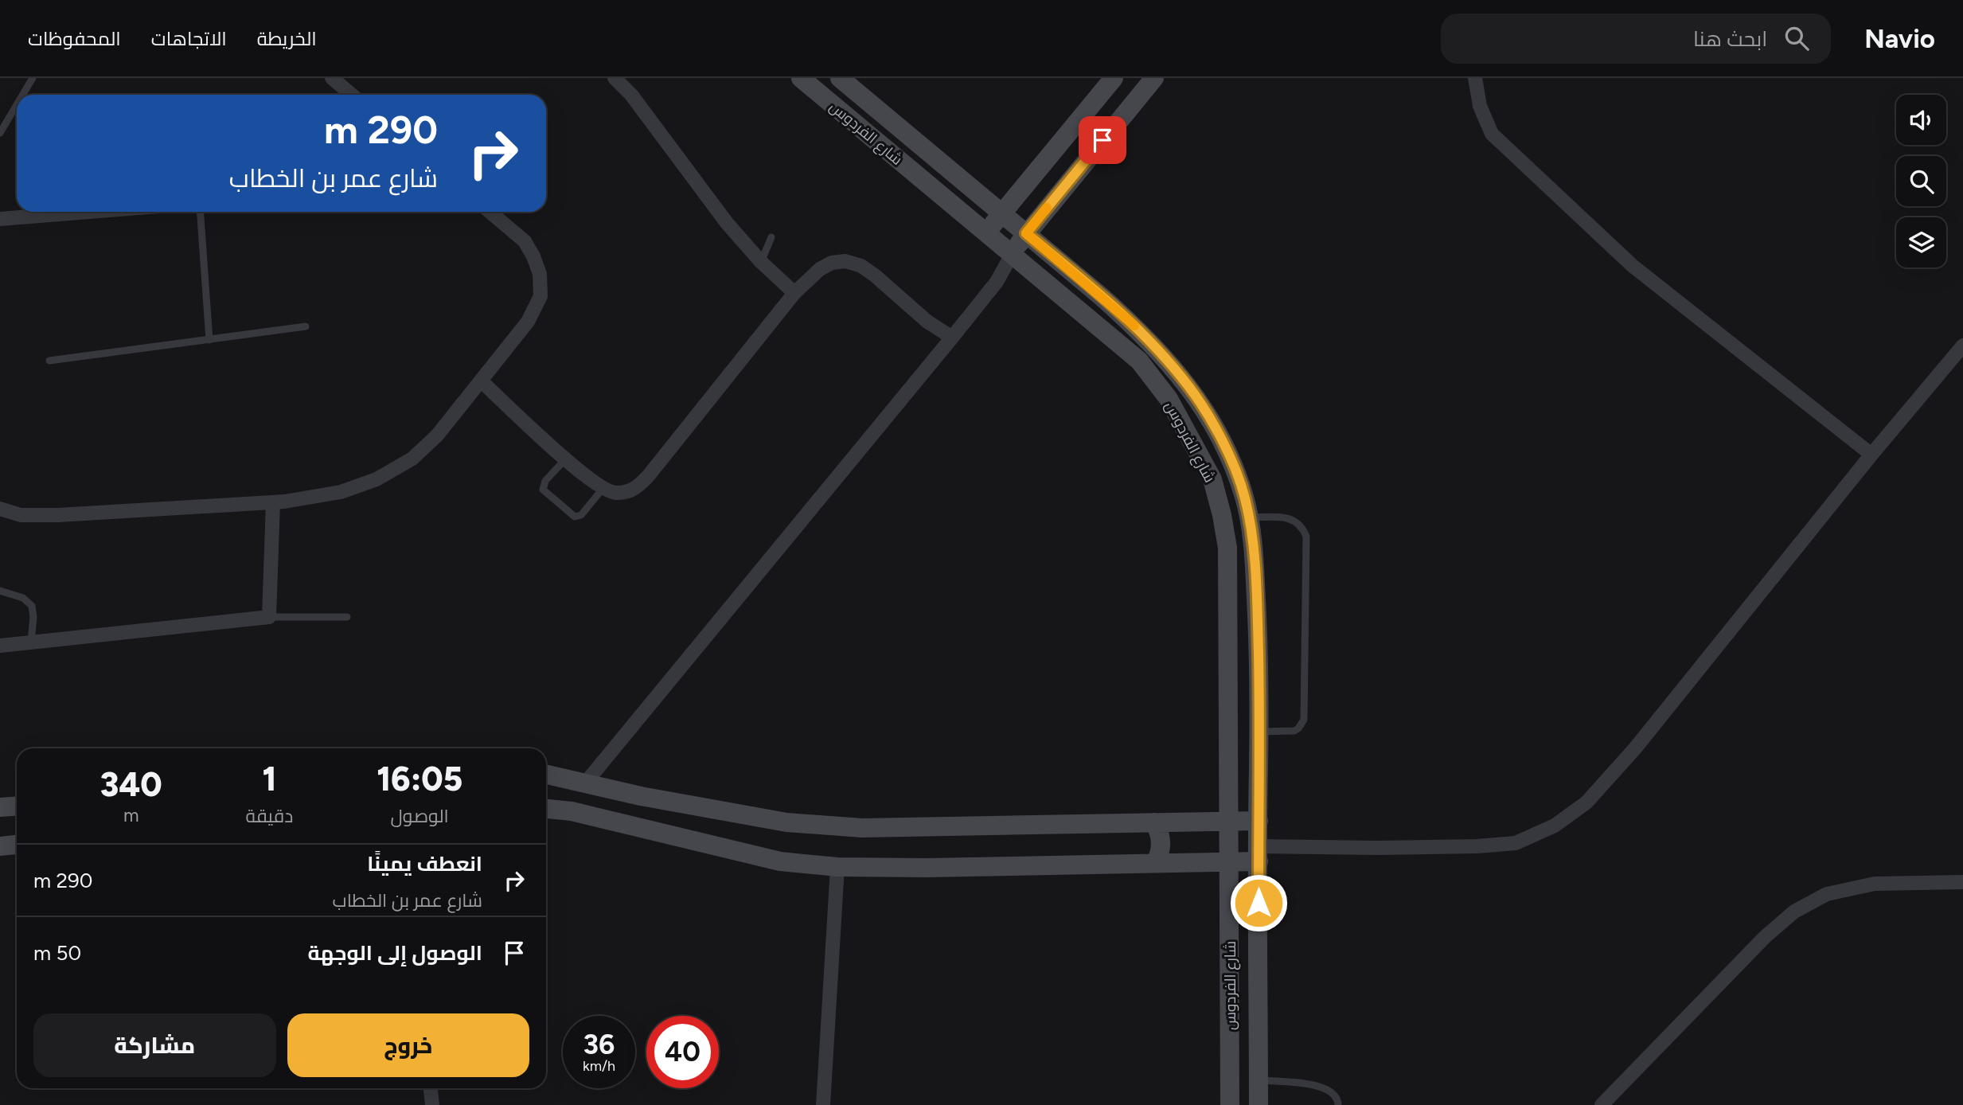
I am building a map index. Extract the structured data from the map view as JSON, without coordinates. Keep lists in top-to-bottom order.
{
  "streets": {
    "street": ["شارع الفردوس"]
  },
  "page": {
    "header": "Navio",
    "search": "ابحث هنا",
    "nav": ["الخريطة", "الاتجاهات", "المحفوظات"],
    "turn": ["290 m", "شارع عمر بن الخطاب"],
    "eta": [
      "16:05",
      "الوصول",
      "1",
      "دقيقة",
      "340",
      "m"
    ],
    "list": [
      {
        "name": "انعطف يمينًا",
        "note": "شارع عمر بن الخطاب",
        "value": "290 m"
      },
      {
        "name": "الوصول إلى الوجهة",
        "value": "50 m"
      }
    ],
    "buttons": ["خروج", "مشاركة"],
    "speed": "36 km/h",
    "limit": "40"
  }
}
